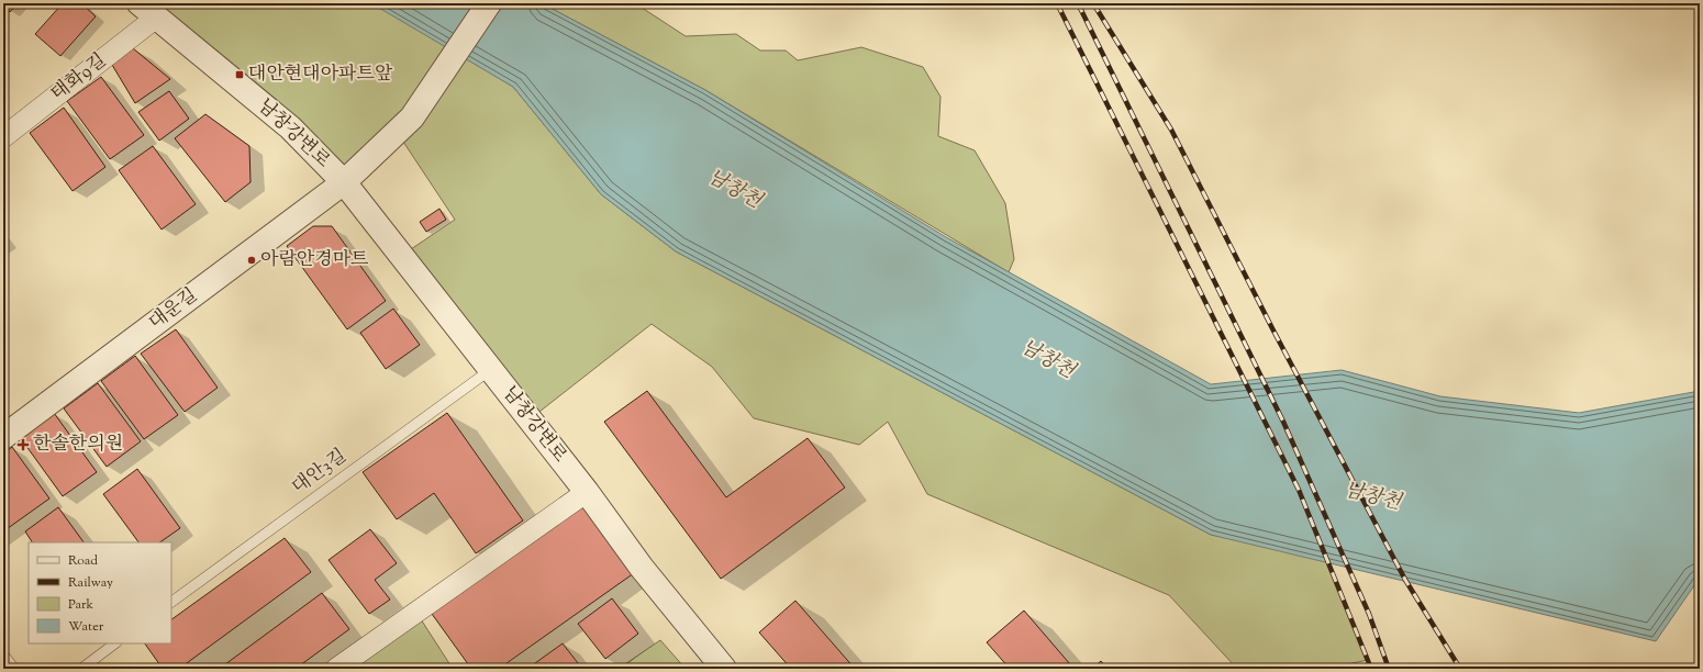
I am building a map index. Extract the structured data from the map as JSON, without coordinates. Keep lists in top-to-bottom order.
{
  "streets": {
    "street": ["태화9길", "남창강변로", "대운길"],
    "lane": ["대안3길"]
  },
  "crossings": [
    ["태화9길", "남창강변로"],
    ["남창강변로", "대운길"],
    ["남창강변로", "대안3길"]
  ],
  "water": ["남창천"],
  "places": {
    "transit": ["대안현대아파트앞"],
    "other": ["아람안경마트"],
    "health": ["한솔한의원"]
  },
  "legend": [
    "Road",
    "Railway",
    "Park",
    "Water"
  ]
}
